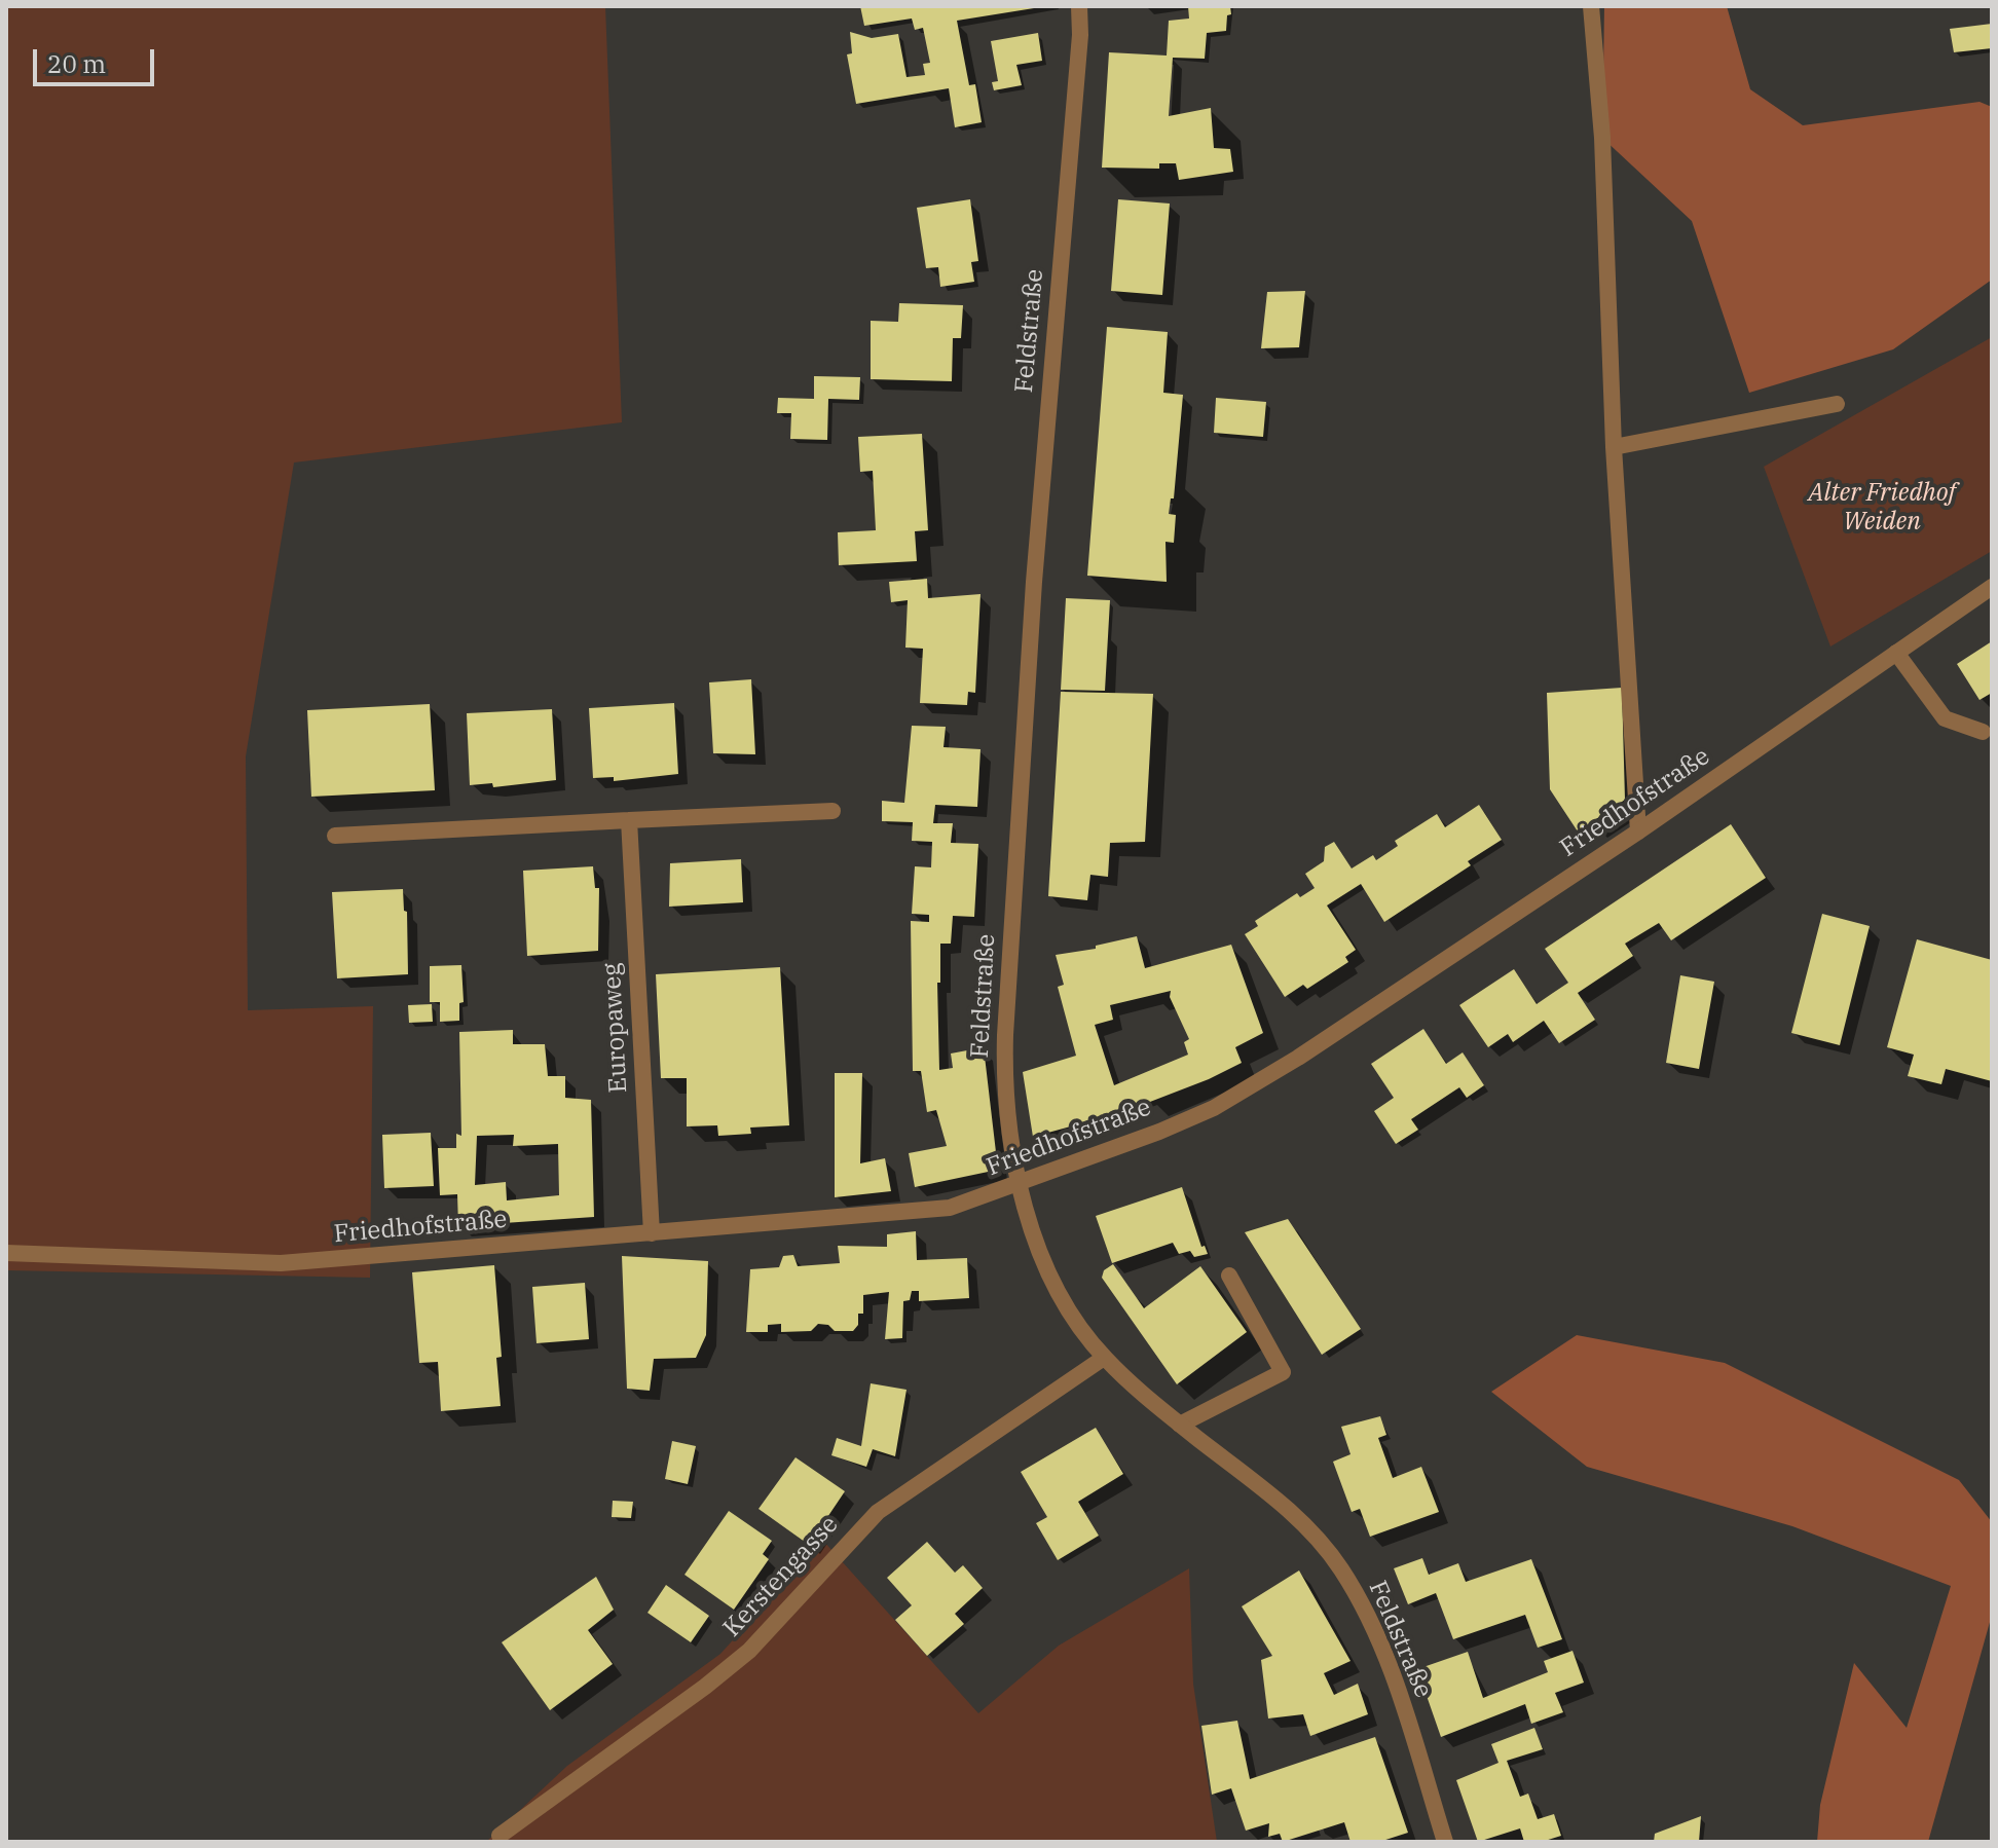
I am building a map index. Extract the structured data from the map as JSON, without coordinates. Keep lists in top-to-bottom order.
{
  "streets": {
    "street": [
      "Feldstraße",
      "Friedhofstraße",
      "Europaweg",
      "Kerstengasse"
    ]
  },
  "crossings": [
    ["Feldstraße", "Friedhofstraße"],
    ["Feldstraße", "Kerstengasse"],
    ["Friedhofstraße", "Europaweg"]
  ],
  "parks": ["Alter Friedhof Weiden"],
  "scale_bar": "20 m"
}
